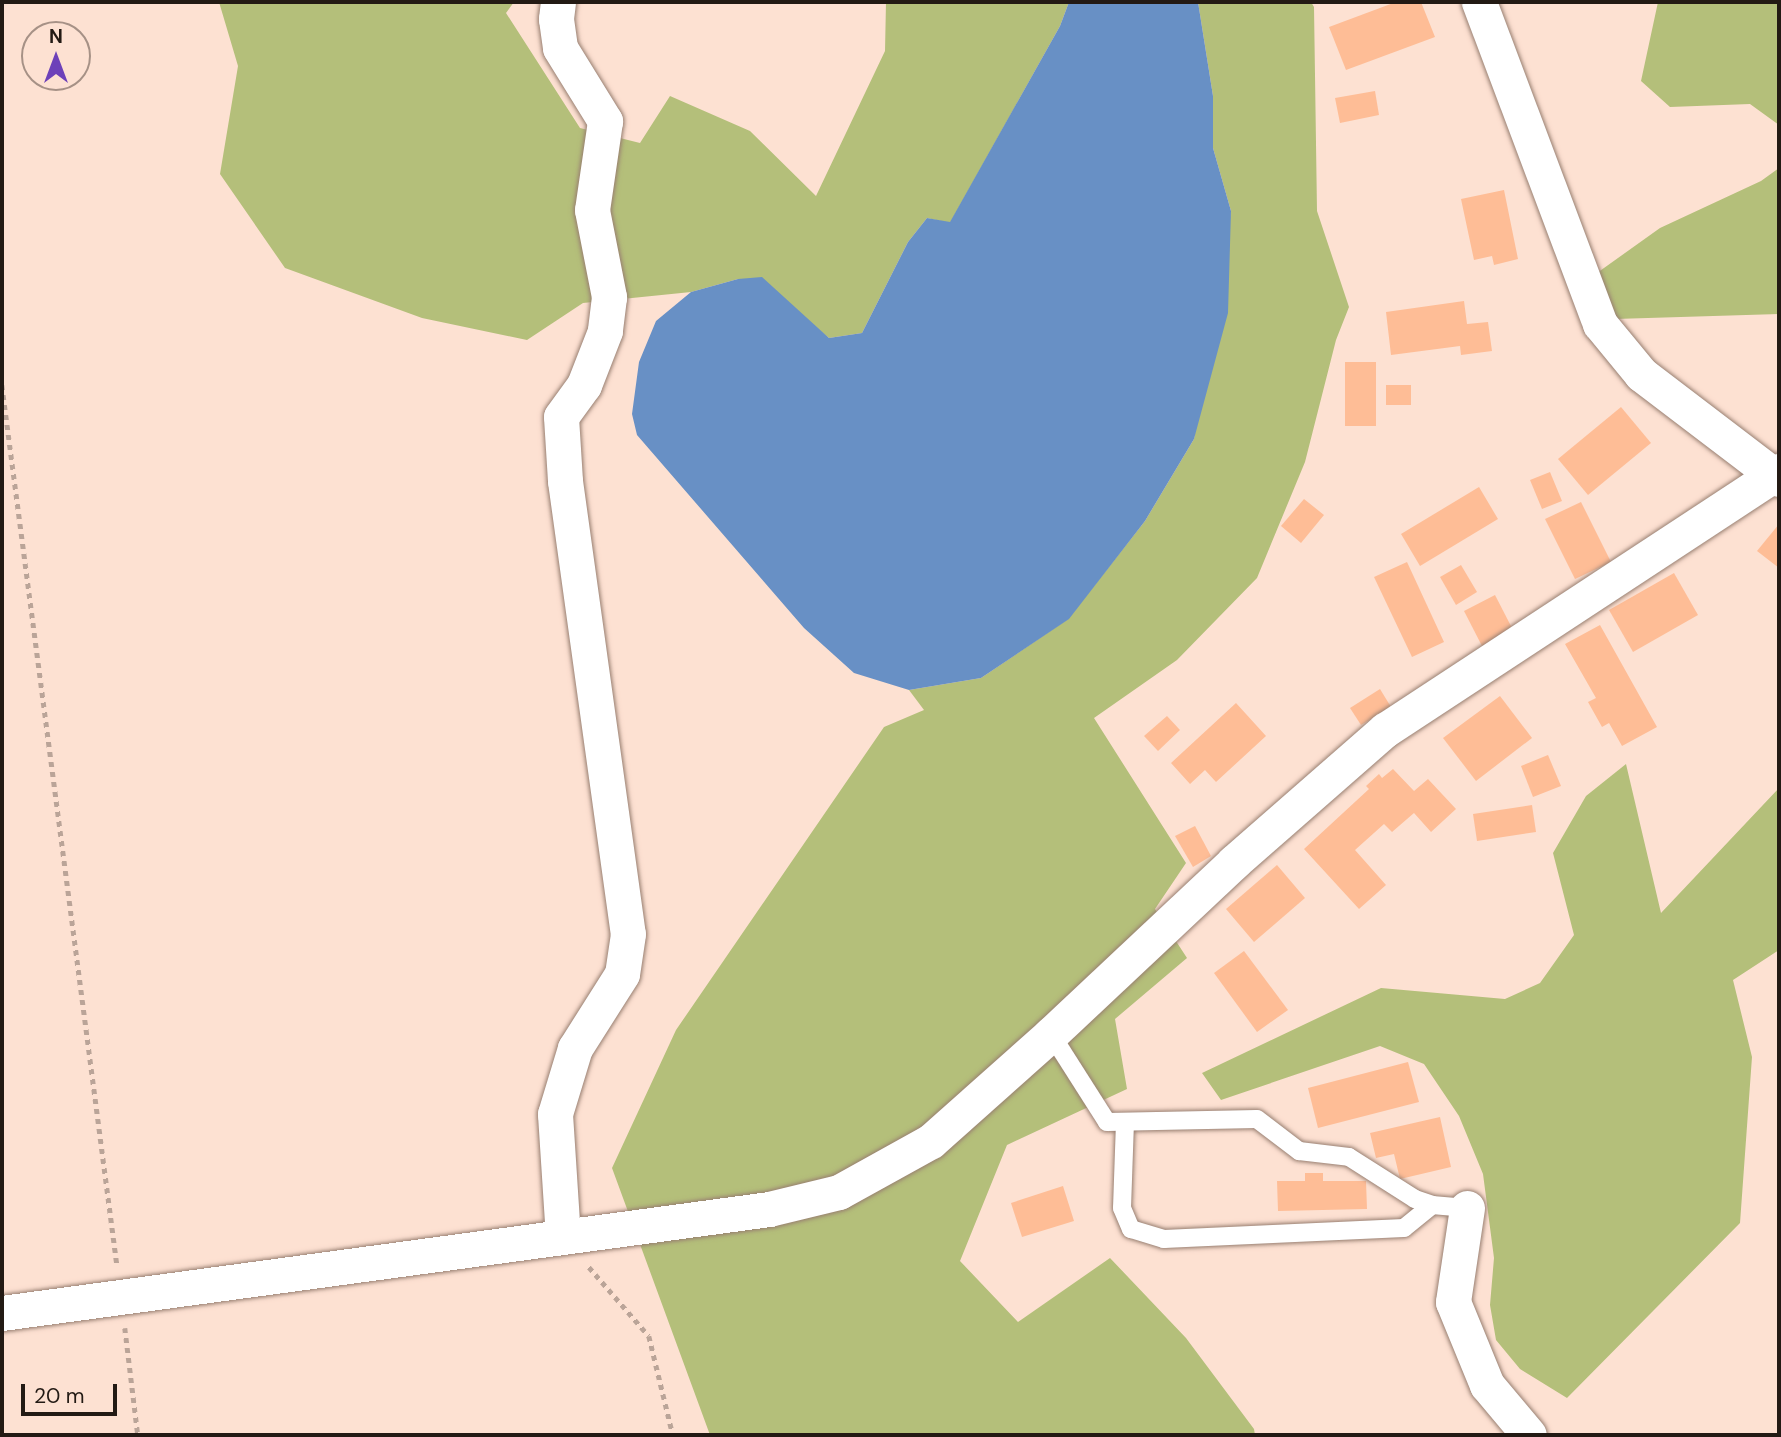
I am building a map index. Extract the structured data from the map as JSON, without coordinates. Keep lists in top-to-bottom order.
{
  "scale_bar": "20 m",
  "north": "top"
}
